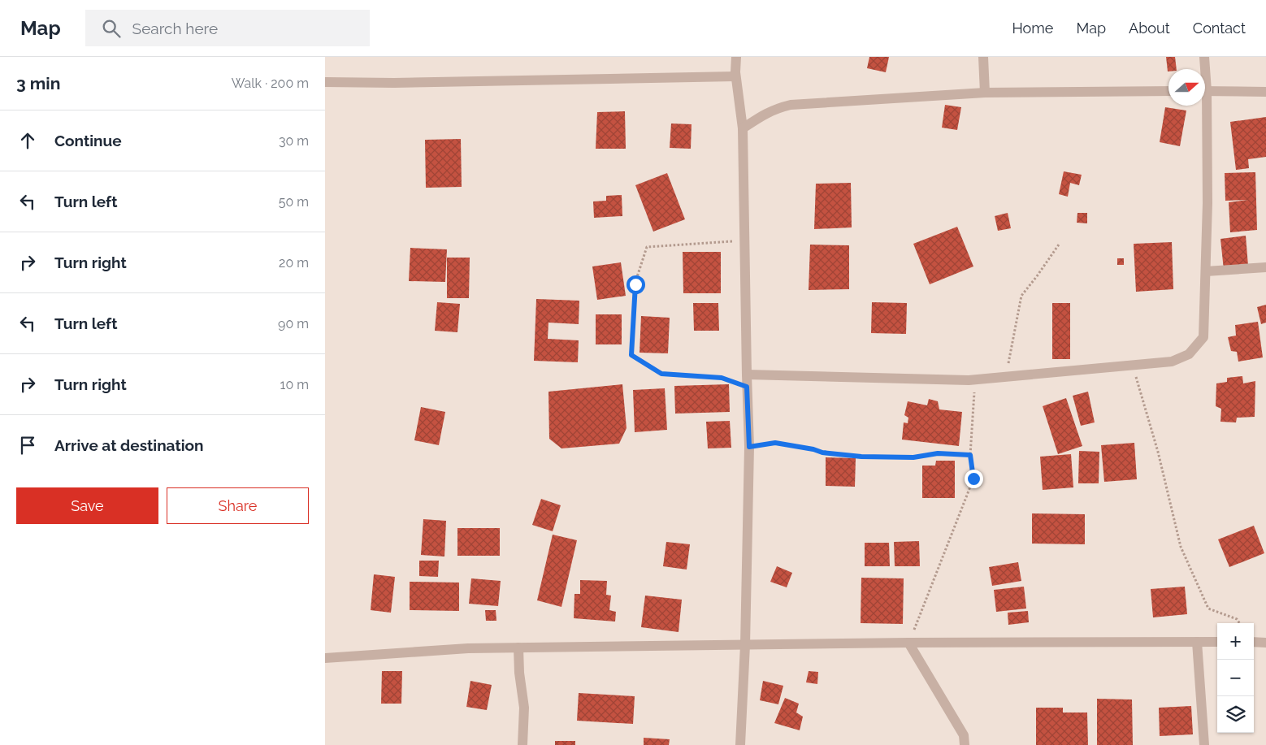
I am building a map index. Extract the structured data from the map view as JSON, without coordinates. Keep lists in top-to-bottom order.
{
  "north": "right",
  "page": {
    "header": "Map",
    "search": "Search here",
    "nav": [
      "Home",
      "Map",
      "About",
      "Contact"
    ],
    "heading": ["3 min", "Walk · 200 m"],
    "list": [
      ["Continue", "30 m"],
      ["Turn left", "50 m"],
      ["Turn right", "20 m"],
      ["Turn left", "90 m"],
      ["Turn right", "10 m"],
      "Arrive at destination"
    ],
    "buttons": ["Save", "Share"],
    "map_buttons": ["+", "−"]
  }
}
